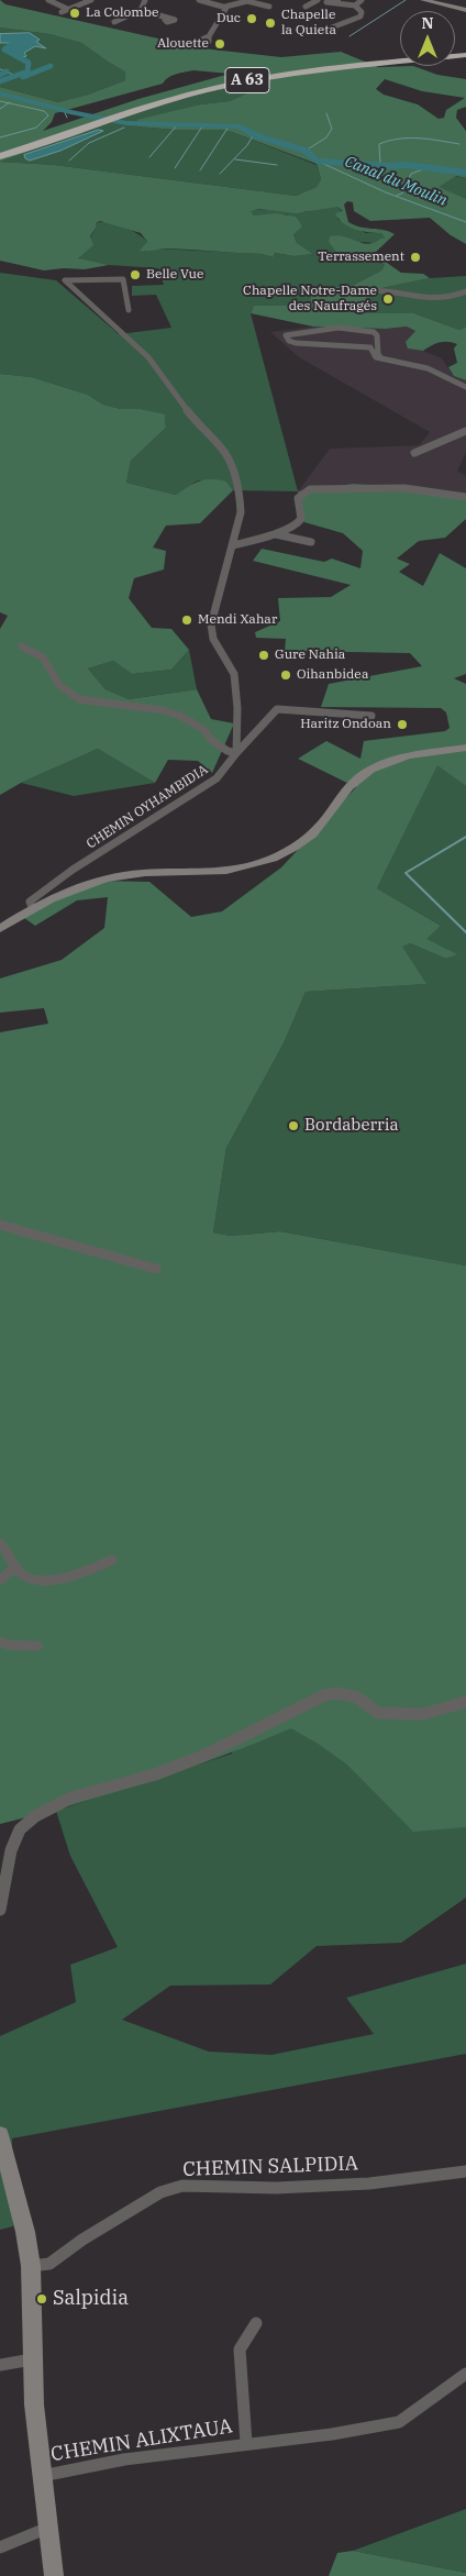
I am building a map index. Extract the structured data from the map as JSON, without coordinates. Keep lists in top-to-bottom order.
{
  "streets": {
    "highway": ["A 63"],
    "street": ["CHEMIN OYHAMBIDIA", "CHEMIN SALPIDIA", "CHEMIN ALIXTAUA"]
  },
  "water": ["Canal du Moulin"],
  "places": [
    "La Colombe",
    "Duc",
    "Chapelle la Quieta",
    "Alouette",
    "Terrassement",
    "Belle Vue",
    "Chapelle Notre-Dame des Naufragés",
    "Mendi Xahar",
    "Gure Nahia",
    "Oihanbidea",
    "Haritz Ondoan",
    "Bordaberria",
    "Salpidia"
  ],
  "north": "top"
}
